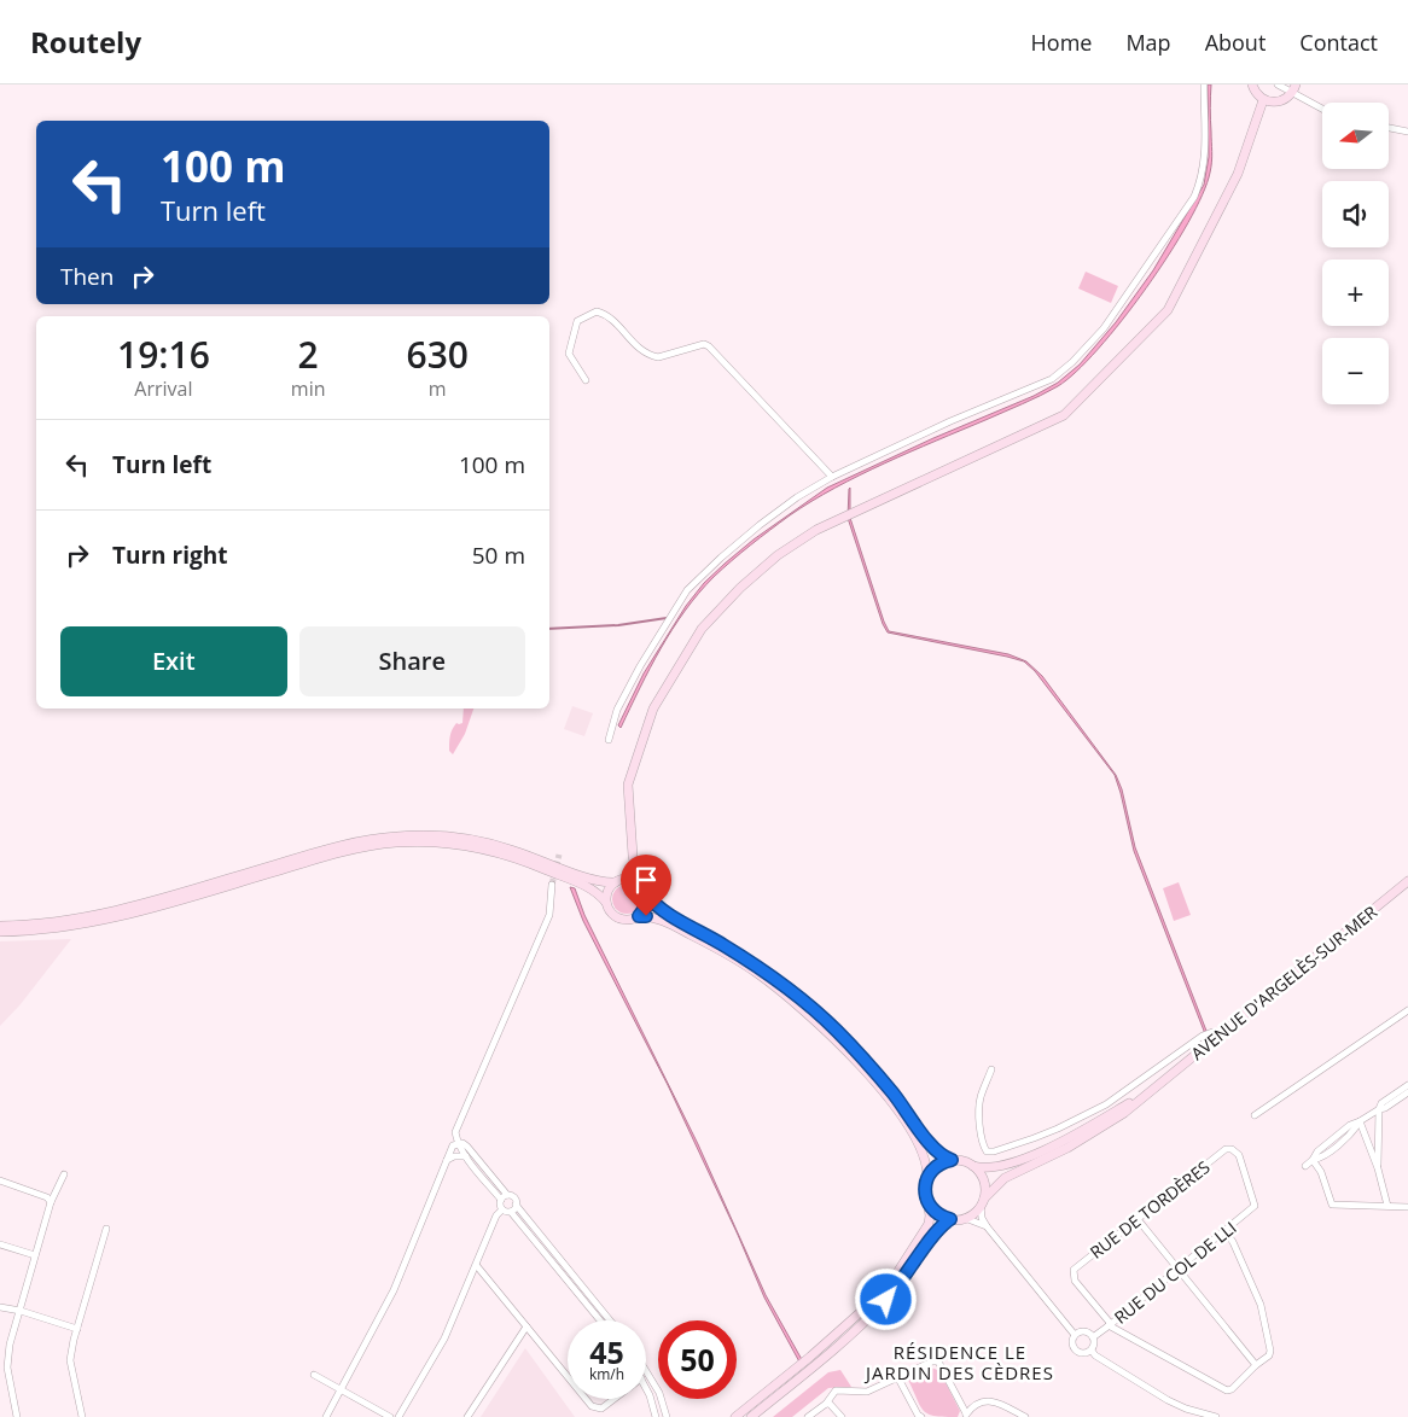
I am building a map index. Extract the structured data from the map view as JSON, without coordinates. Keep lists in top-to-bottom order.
{
  "streets": {
    "main road": ["AVENUE D'ARGELÈS-SUR-MER"],
    "street": ["RUE DE TORDÈRES", "RUE DU COL DE LLI"]
  },
  "crossings": [
    ["RUE DE TORDÈRES", "RUE DU COL DE LLI"]
  ],
  "districts": ["RÉSIDENCE LE JARDIN DES CÈDRES"],
  "north": "left",
  "page": {
    "header": "Routely",
    "nav": [
      "Home",
      "Map",
      "About",
      "Contact"
    ],
    "map_buttons": ["+", "−"],
    "turn": ["100 m", "Turn left"],
    "then": "Then",
    "eta": [
      "19:16",
      "Arrival",
      "2",
      "min",
      "630",
      "m"
    ],
    "list": [
      {
        "name": "Turn left",
        "value": "100 m"
      },
      {
        "name": "Turn right",
        "value": "50 m"
      }
    ],
    "buttons": ["Exit", "Share"],
    "speed": "45 km/h",
    "limit": "50"
  }
}
